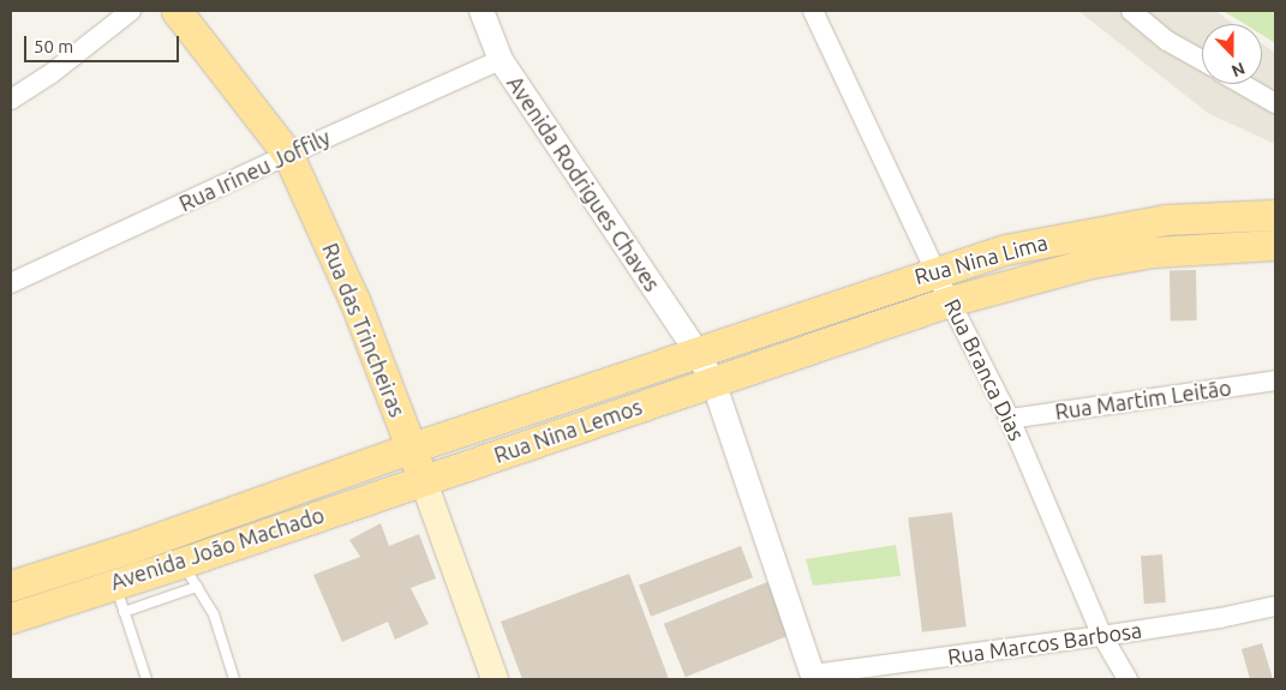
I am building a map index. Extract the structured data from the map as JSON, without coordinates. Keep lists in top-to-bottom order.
{
  "streets": {
    "main road": [
      "Rua Nina Lima",
      "Rua das Trincheiras",
      "Rua Nina Lemos",
      "Avenida João Machado"
    ],
    "street": [
      "Rua Irineu Joffily",
      "Avenida Rodrigues Chaves",
      "Rua Branca Dias",
      "Rua Martim Leitão",
      "Rua Marcos Barbosa"
    ]
  },
  "crossings": [
    ["Rua Irineu Joffily", "Avenida Rodrigues Chaves"],
    ["Rua Irineu Joffily", "Rua das Trincheiras"],
    ["Avenida Rodrigues Chaves", "Rua Nina Lima"],
    ["Avenida Rodrigues Chaves", "Rua Nina Lemos"],
    ["Rua Nina Lima", "Rua Branca Dias"],
    ["Rua Nina Lima", "Rua Nina Lemos"],
    ["Rua das Trincheiras", "Rua Nina Lemos"],
    ["Rua das Trincheiras", "Avenida João Machado"],
    ["Rua Branca Dias", "Rua Martim Leitão"],
    ["Rua Branca Dias", "Rua Marcos Barbosa"],
    ["Rua Nina Lemos", "Avenida João Machado"]
  ],
  "scale_bar": "50 m",
  "north": "bottom"
}
